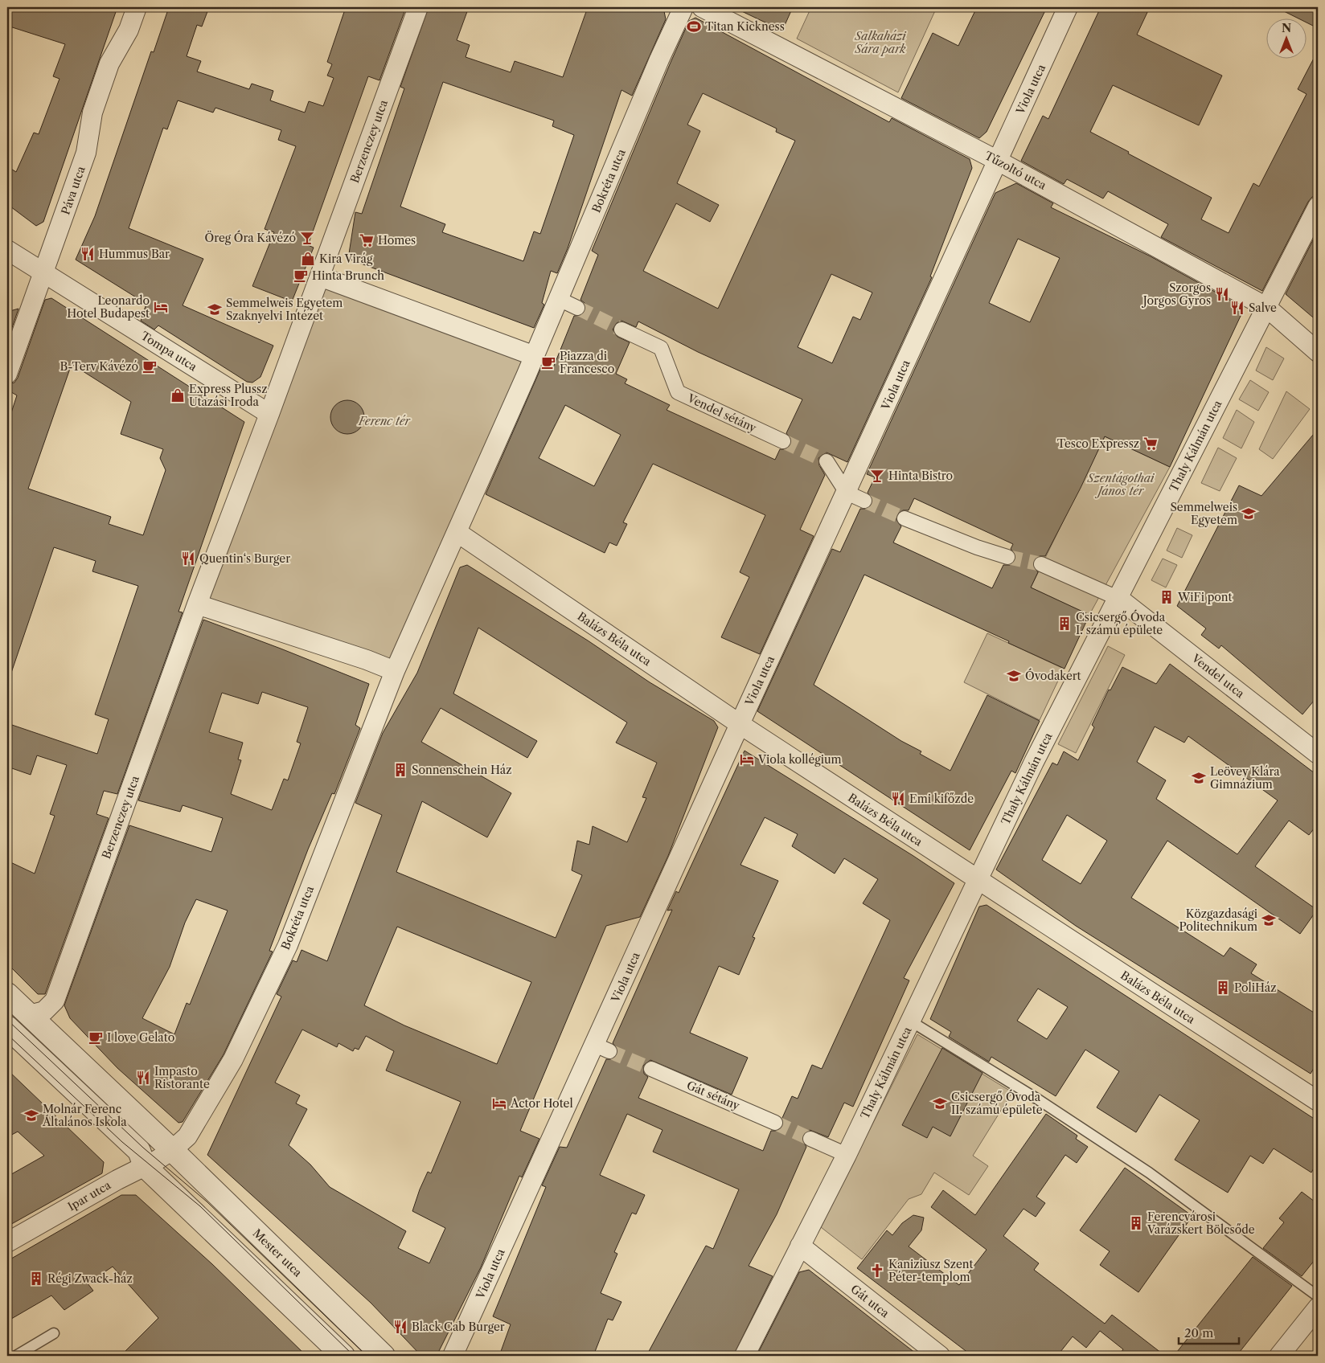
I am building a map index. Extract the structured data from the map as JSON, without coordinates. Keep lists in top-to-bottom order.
{
  "streets": {
    "street": [
      "Viola utca",
      "Berzenczey utca",
      "Tűzoltó utca",
      "Bokréta utca",
      "Páva utca",
      "Tompa utca",
      "Vendel sétány",
      "Thaly Kálmán utca",
      "Balázs Béla utca",
      "Vendel utca",
      "Gát sétány",
      "Ipar utca",
      "Mester utca",
      "Gát utca"
    ]
  },
  "crossings": [
    ["Viola utca", "Tűzoltó utca"],
    ["Viola utca", "Balázs Béla utca"],
    ["Berzenczey utca", "Mester utca"],
    ["Tűzoltó utca", "Thaly Kálmán utca"],
    ["Bokréta utca", "Ipar utca"],
    ["Bokréta utca", "Mester utca"],
    ["Páva utca", "Tompa utca"],
    ["Thaly Kálmán utca", "Balázs Béla utca"],
    ["Thaly Kálmán utca", "Vendel utca"],
    ["Thaly Kálmán utca", "Gát utca"],
    ["Ipar utca", "Mester utca"]
  ],
  "parks": ["Salkaházi Sára park", "Ferenc tér", "Szentágothai János tér"],
  "places": {
    "sports": ["Titan Kickness"],
    "bar": ["Öreg Óra Kávézó", "Hinta Bistro"],
    "supermarket": ["Homes", "Tesco Expressz"],
    "restaurant": [
      "Hummus Bar",
      "Szorgos Jorgos Gyros",
      "Salve",
      "Quentin‘s Burger",
      "Emi kifőzde",
      "Impasto Ristorante",
      "Black Cab Burger"
    ],
    "shop": ["Kira Virág", "Express Plussz Utazási Iroda"],
    "cafe": [
      "Hinta Brunch",
      "Piazza di Francesco",
      "B-Terv Kávézó",
      "I love Gelato"
    ],
    "hotel": ["Leonardo Hotel Budapest", "Viola kollégium", "Actor Hotel"],
    "school or university": [
      "Semmelweis Egyetem Szaknyelvi Intézet",
      "Semmelweis Egyetem",
      "Óvodakert",
      "Leövey Klára Gimnázium",
      "Közgazdasági Politechnikum",
      "Csicsergő Óvoda II. számú épülete",
      "Molnár Ferenc Általános Iskola"
    ],
    "building": [
      "WiFi pont",
      "Csicsergő Óvoda I. számú épülete",
      "Sonnenschein Ház",
      "PoliHáz",
      "Ferencvárosi Varázskert Bölcsőde",
      "Régi Zwack-ház"
    ],
    "church": ["Kaniziusz Szent Péter-templom"]
  },
  "scale_bar": "20 m",
  "north": "top"
}
